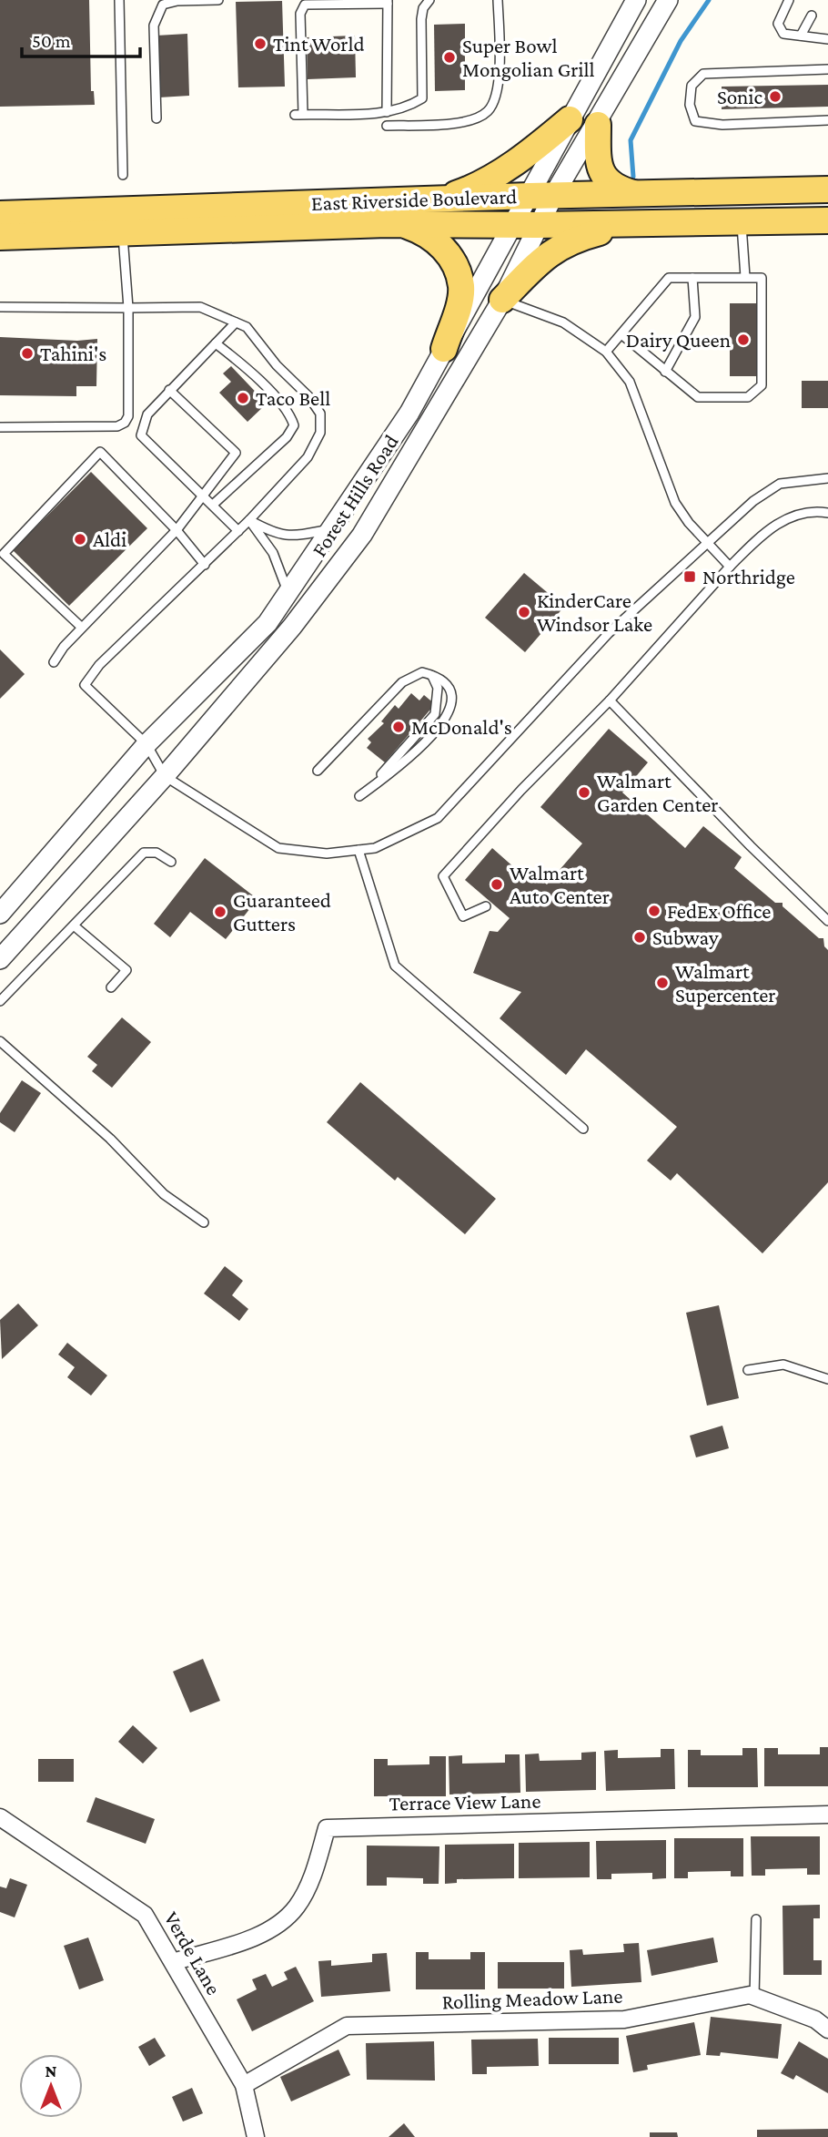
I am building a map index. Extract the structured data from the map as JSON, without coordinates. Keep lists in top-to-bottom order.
{
  "streets": {
    "main road": ["East Riverside Boulevard"],
    "street": [
      "Forest Hills Road",
      "Terrace View Lane",
      "Verde Lane",
      "Rolling Meadow Lane"
    ]
  },
  "crossings": [
    ["East Riverside Boulevard", "Forest Hills Road"],
    ["Terrace View Lane", "Verde Lane"],
    ["Verde Lane", "Rolling Meadow Lane"]
  ],
  "places": {
    "other": [
      "Tint World",
      "Super Bowl Mongolian Grill",
      "Sonic",
      "Dairy Queen",
      "Tahini's",
      "Taco Bell",
      "Aldi",
      "KinderCare Windsor Lake",
      "McDonald's",
      "Walmart Garden Center",
      "Walmart Auto Center",
      "FedEx Office",
      "Guaranteed Gutters",
      "Subway",
      "Walmart Supercenter"
    ],
    "transit": ["Northridge"]
  },
  "scale_bar": "50 m",
  "north": "top"
}
